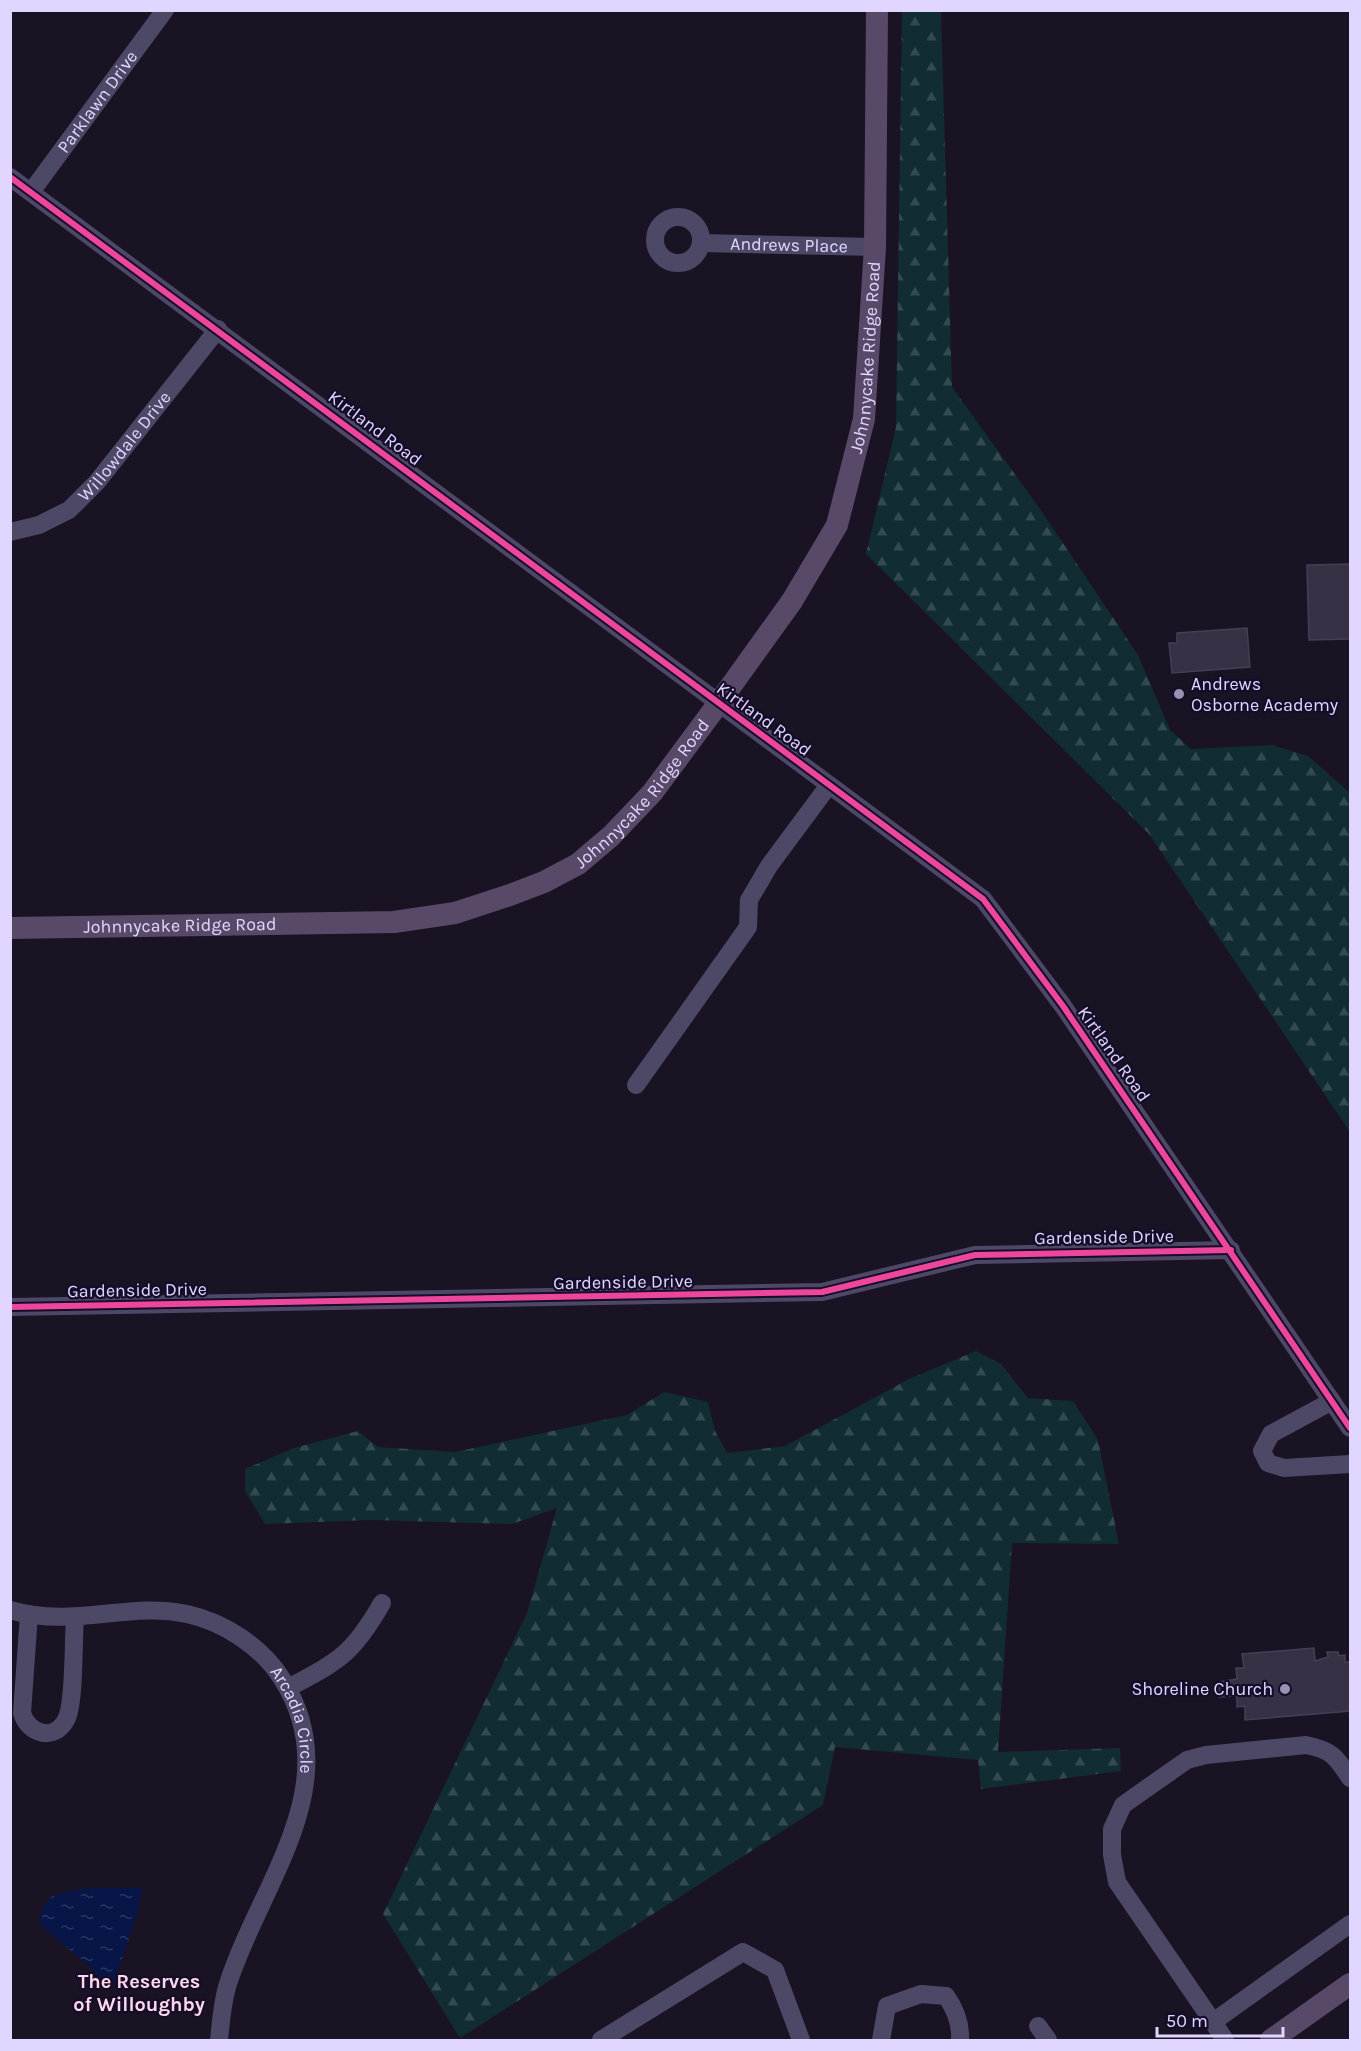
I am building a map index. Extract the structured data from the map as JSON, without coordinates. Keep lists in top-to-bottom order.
{
  "streets": {
    "main road": ["Johnnycake Ridge Road"],
    "street": [
      "Parklawn Drive",
      "Andrews Place",
      "Kirtland Road",
      "Willowdale Drive",
      "Gardenside Drive",
      "Arcadia Circle"
    ]
  },
  "crossings": [
    ["Parklawn Drive", "Kirtland Road"],
    ["Andrews Place", "Johnnycake Ridge Road"],
    ["Johnnycake Ridge Road", "Kirtland Road"],
    ["Kirtland Road", "Willowdale Drive"],
    ["Kirtland Road", "Gardenside Drive"]
  ],
  "districts": ["The Reserves of Willoughby"],
  "places": ["Andrews Osborne Academy", "Shoreline Church"],
  "scale_bar": "50 m"
}
